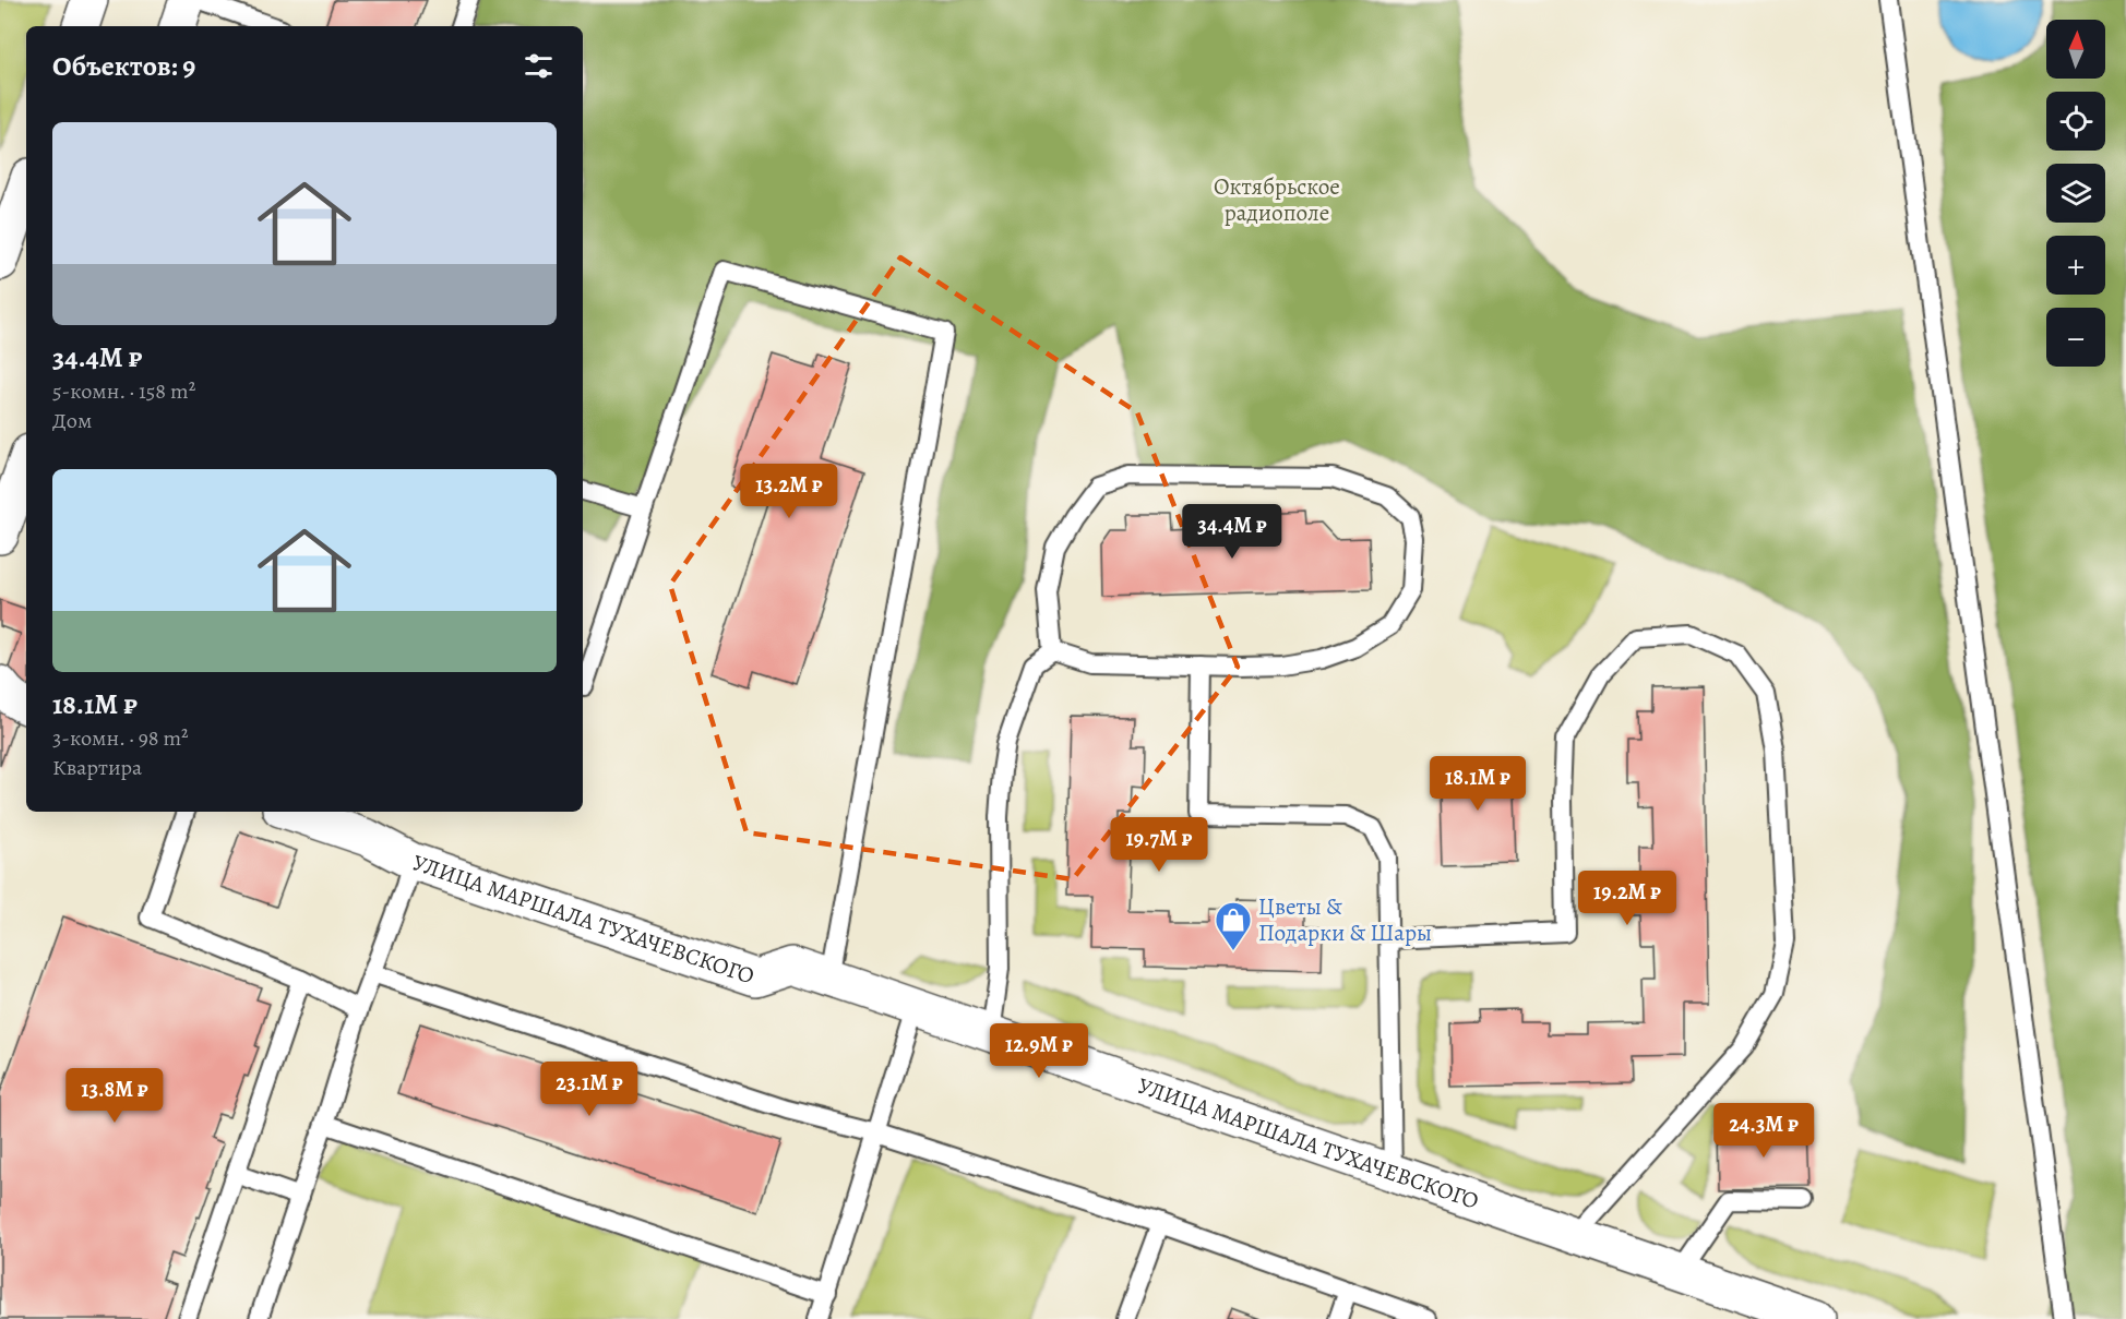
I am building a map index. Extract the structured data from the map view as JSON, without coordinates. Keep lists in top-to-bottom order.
{
  "streets": {
    "street": ["УЛИЦА МАРШАЛА ТУХАЧЕВСКОГО"]
  },
  "parks": ["Октябрьское радиополе"],
  "places": {
    "shop": ["Цветы & Подарки & Шары"]
  },
  "north": "top",
  "page": {
    "map_buttons": ["+", "−"],
    "heading": "Объектов: 9",
    "list": [
      {
        "name": "34.4M ₽",
        "note": "5-комн. · 158 m² · Дом"
      },
      {
        "name": "18.1M ₽",
        "note": "3-комн. · 98 m² · Квартира"
      }
    ],
    "price": [
      "13.2M ₽",
      "34.4M ₽",
      "18.1M ₽",
      "19.7M ₽",
      "19.2M ₽",
      "12.9M ₽",
      "23.1M ₽",
      "13.8M ₽",
      "24.3M ₽"
    ]
  }
}
